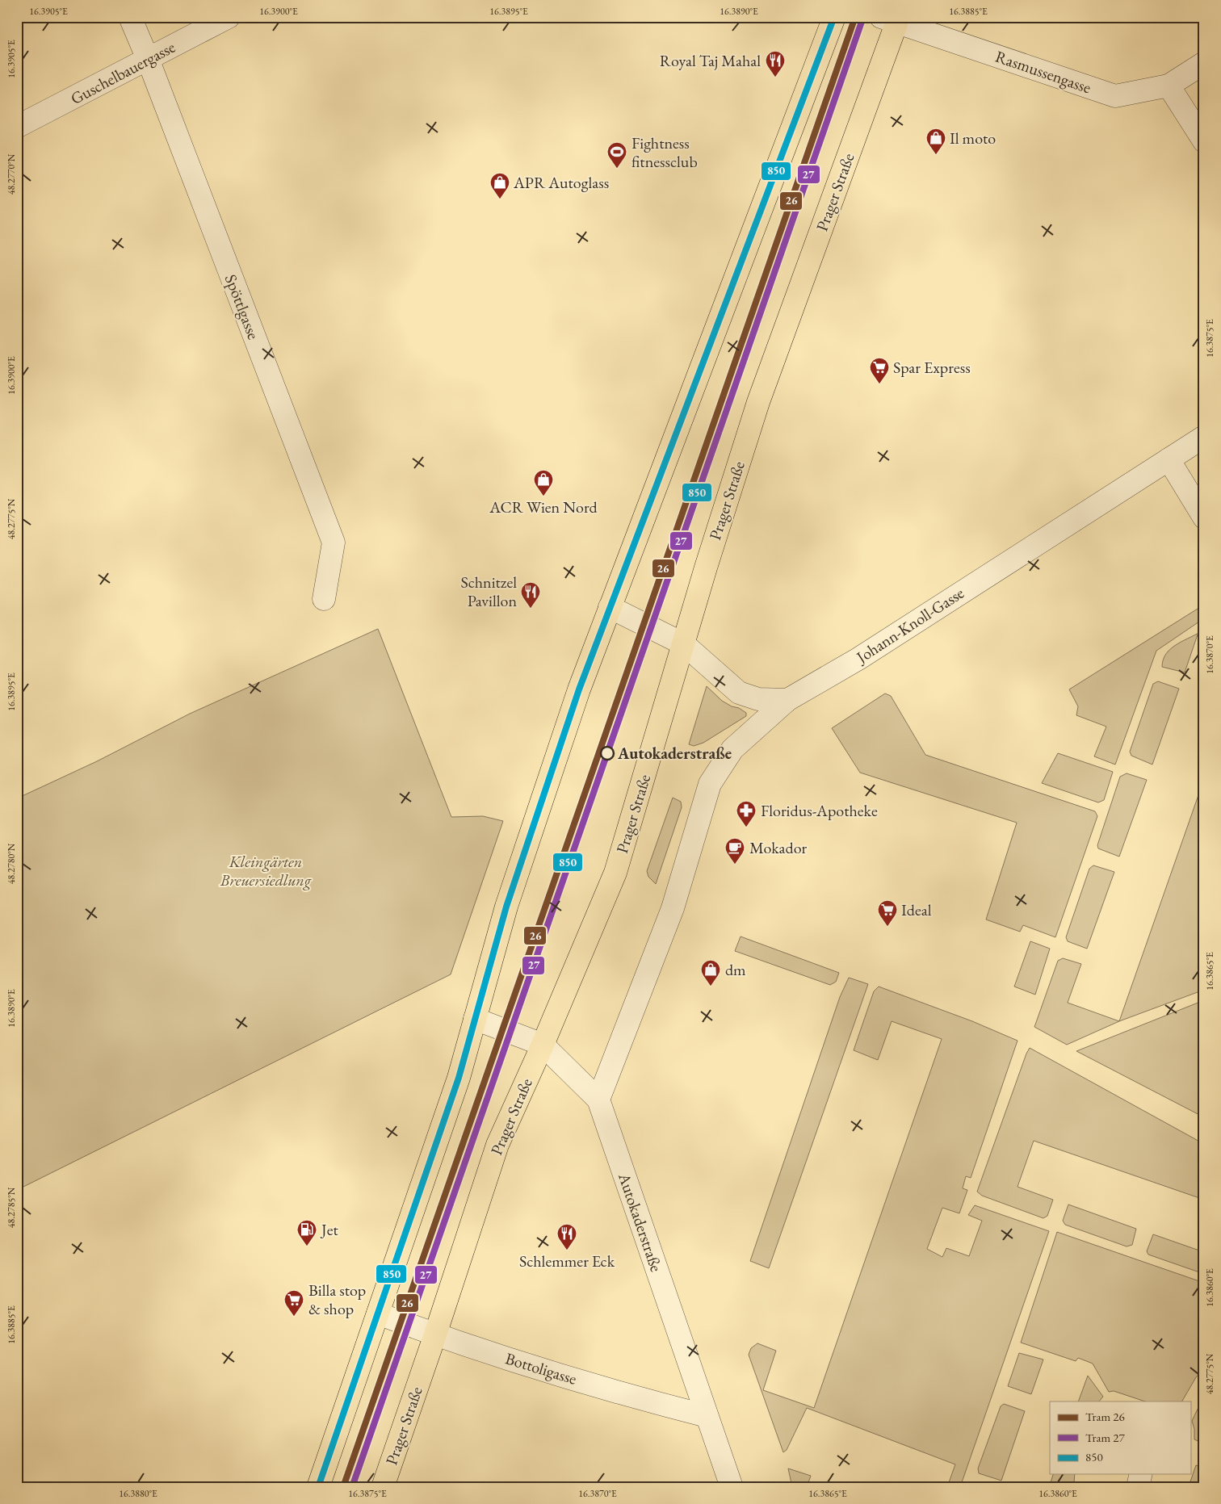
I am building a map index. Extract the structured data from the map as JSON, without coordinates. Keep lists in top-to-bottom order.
{
  "streets": {
    "main road": ["Prager Straße"],
    "street": [
      "Rasmussengasse",
      "Guschelbauergasse",
      "Spöttlgasse",
      "Johann-Knoll-Gasse",
      "Autokaderstraße",
      "Bottoligasse"
    ]
  },
  "crossings": [
    ["Rasmussengasse", "Prager Straße"],
    ["Guschelbauergasse", "Spöttlgasse"],
    ["Prager Straße", "Autokaderstraße"],
    ["Prager Straße", "Bottoligasse"],
    ["Autokaderstraße", "Bottoligasse"]
  ],
  "parks": ["Kleingärten Breuersiedlung"],
  "places": {
    "restaurant": ["Royal Taj Mahal", "Schnitzel Pavillon", "Schlemmer Eck"],
    "shop": [
      "Il moto",
      "APR Autoglass",
      "ACR Wien Nord",
      "dm"
    ],
    "sports": ["Fightness fitnessclub"],
    "supermarket": ["Spar Express", "Ideal", "Billa stop & shop"],
    "other": ["Autokaderstraße"],
    "pharmacy": ["Floridus-Apotheke"],
    "cafe": ["Mokador"],
    "fuel station": ["Jet"]
  },
  "lines": ["tram line 26", "transit line 850", "tram line 27"],
  "legend": ["Tram 26", "Tram 27", "850"],
  "coordinates": [
    "16.3905°E",
    "16.3900°E",
    "16.3895°E",
    "16.3890°E",
    "16.3885°E",
    "48.2770°N",
    "16.3875°E",
    "48.2775°N",
    "16.3870°E",
    "48.2780°N",
    "16.3865°E",
    "48.2785°N",
    "16.3860°E",
    "16.3880°E"
  ]
}
